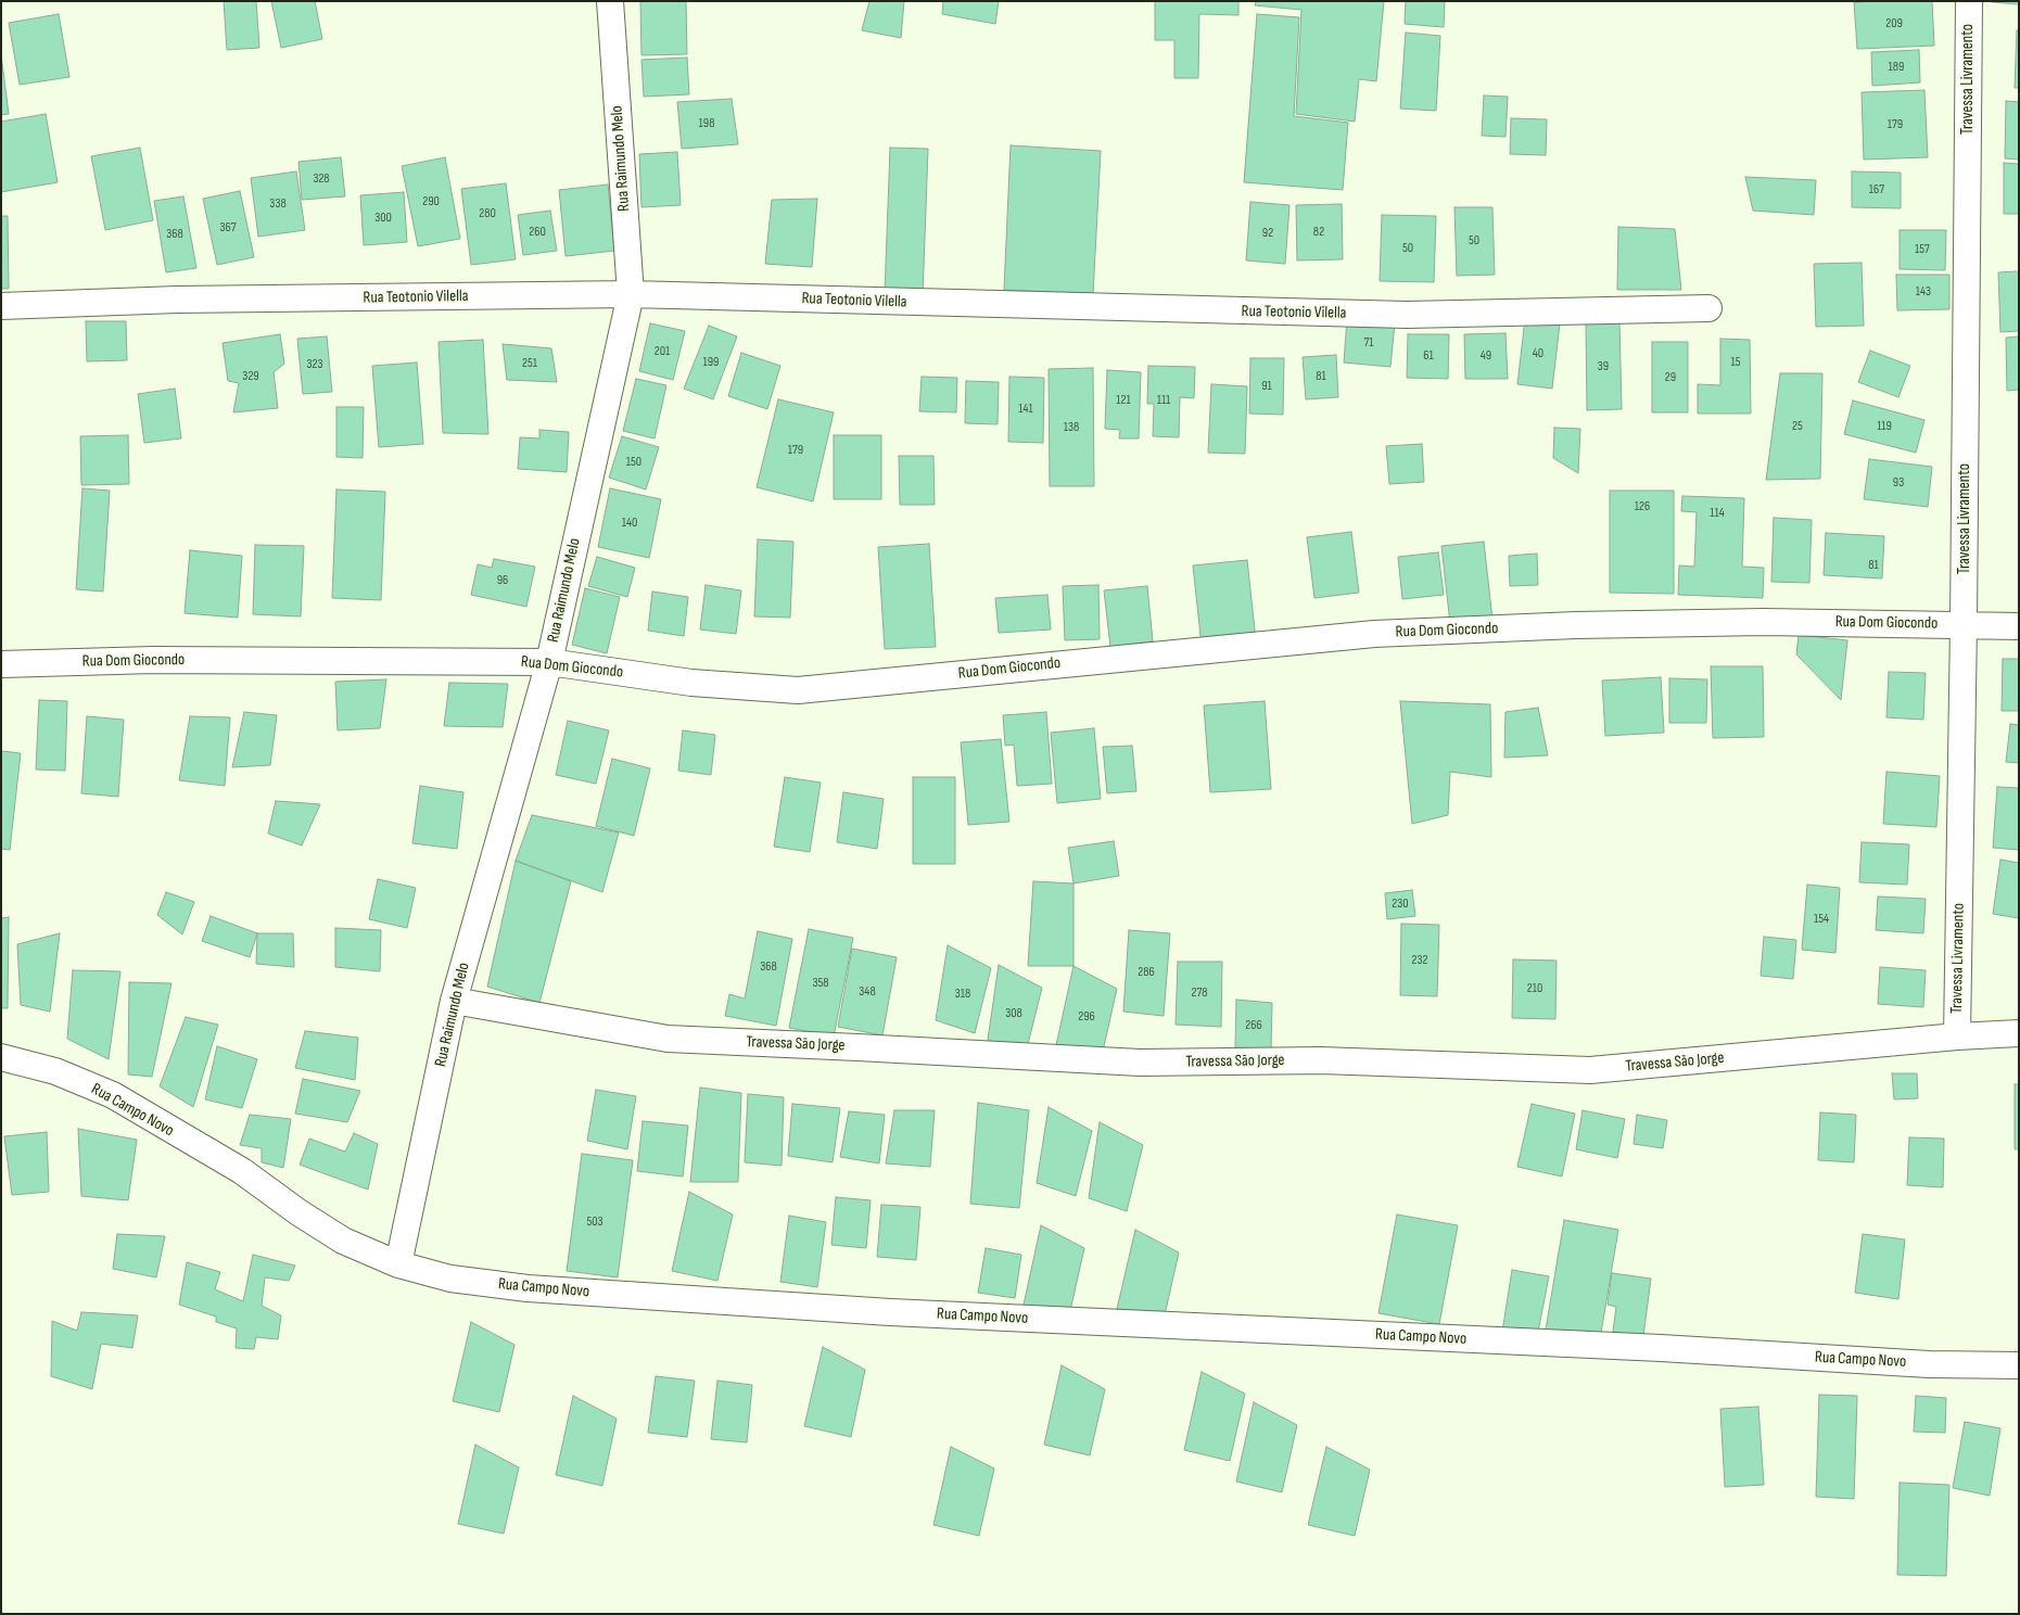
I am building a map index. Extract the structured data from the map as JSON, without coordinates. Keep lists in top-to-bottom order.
{
  "streets": {
    "street": [
      "Travessa Livramento",
      "Rua Raimundo Melo",
      "Rua Teotonio Vilella",
      "Rua Dom Giocondo",
      "Travessa São Jorge",
      "Rua Campo Novo"
    ]
  },
  "crossings": [
    ["Travessa Livramento", "Rua Dom Giocondo"],
    ["Travessa Livramento", "Travessa São Jorge"],
    ["Rua Raimundo Melo", "Rua Teotonio Vilella"],
    ["Rua Raimundo Melo", "Rua Dom Giocondo"],
    ["Rua Raimundo Melo", "Travessa São Jorge"],
    ["Rua Raimundo Melo", "Rua Campo Novo"]
  ],
  "house_numbers": [
    "209",
    "189",
    "198",
    "179",
    "328",
    "167",
    "290",
    "338",
    "280",
    "300",
    "367",
    "260",
    "82",
    "92",
    "368",
    "50",
    "50",
    "157",
    "143",
    "71",
    "201",
    "40",
    "61",
    "49",
    "199",
    "15",
    "251",
    "323",
    "39",
    "329",
    "81",
    "29",
    "91",
    "121",
    "111",
    "141",
    "25",
    "119",
    "138",
    "179",
    "150",
    "93",
    "126",
    "114",
    "140",
    "81",
    "96",
    "230",
    "154",
    "232",
    "368",
    "286",
    "358",
    "210",
    "348",
    "278",
    "318",
    "308",
    "296",
    "266",
    "503"
  ]
}
